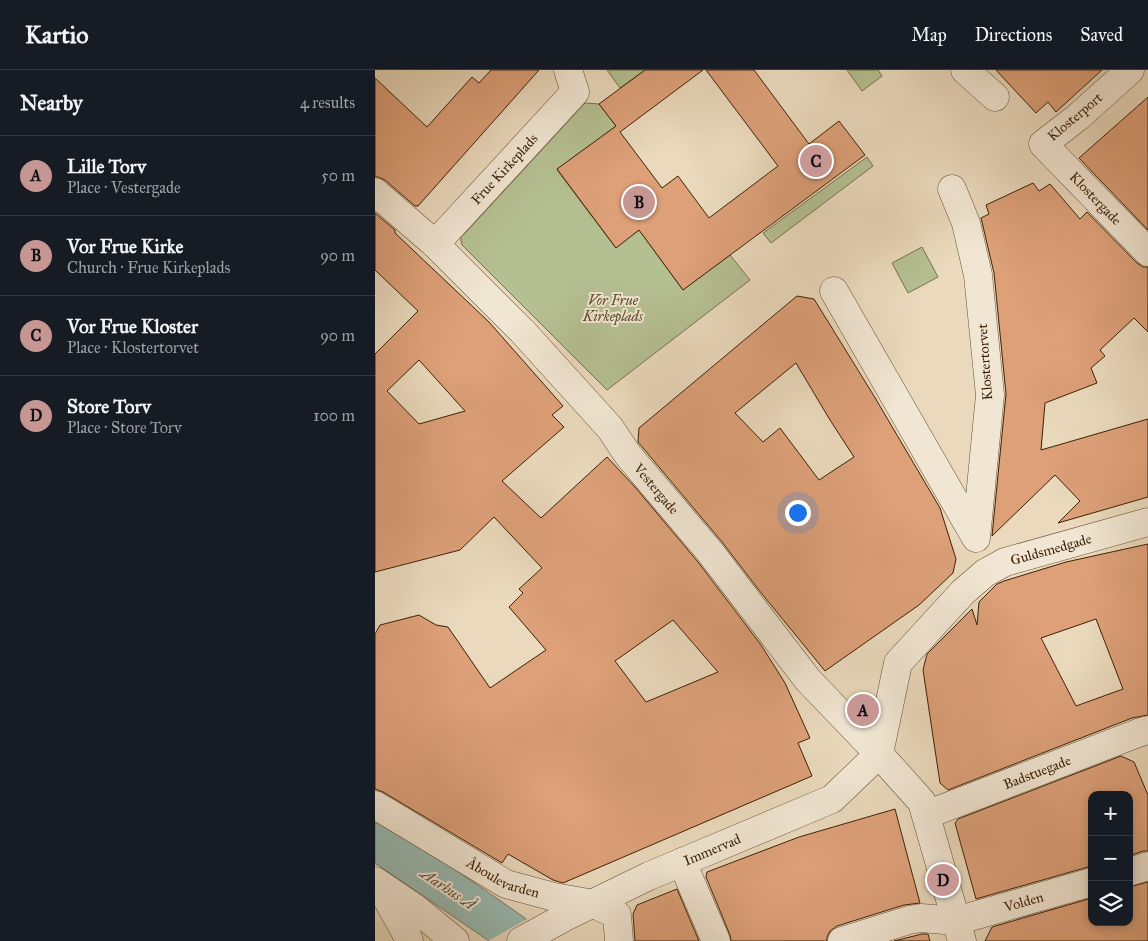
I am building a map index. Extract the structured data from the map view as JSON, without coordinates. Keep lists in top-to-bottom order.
{
  "streets": {
    "street": [
      "Klosterport",
      "Frue Kirkeplads",
      "Klostergade",
      "Klostertorvet",
      "Vestergade",
      "Guldsmedgade",
      "Badstuegade",
      "Immervad",
      "Åboulevarden",
      "Volden"
    ]
  },
  "crossings": [
    ["Klosterport", "Klostergade"],
    ["Frue Kirkeplads", "Vestergade"],
    ["Klostertorvet", "Guldsmedgade"],
    ["Vestergade", "Guldsmedgade"],
    ["Vestergade", "Badstuegade"],
    ["Vestergade", "Immervad"],
    ["Guldsmedgade", "Immervad"],
    ["Immervad", "Åboulevarden"]
  ],
  "water": ["Aarhus Å"],
  "parks": ["Vor Frue Kirkeplads"],
  "page": {
    "header": "Kartio",
    "nav": ["Map", "Directions", "Saved"],
    "heading": ["Nearby", "4 results"],
    "list": [
      {
        "mark": "A",
        "name": "Lille Torv",
        "note": "Place · Vestergade",
        "value": "50 m"
      },
      {
        "mark": "B",
        "name": "Vor Frue Kirke",
        "note": "Church · Frue Kirkeplads",
        "value": "90 m"
      },
      {
        "mark": "C",
        "name": "Vor Frue Kloster",
        "note": "Place · Klostertorvet",
        "value": "90 m"
      },
      {
        "mark": "D",
        "name": "Store Torv",
        "note": "Place · Store Torv",
        "value": "100 m"
      }
    ],
    "pins": [
      "C",
      "B",
      "A",
      "D"
    ],
    "map_buttons": ["+", "−"]
  }
}
